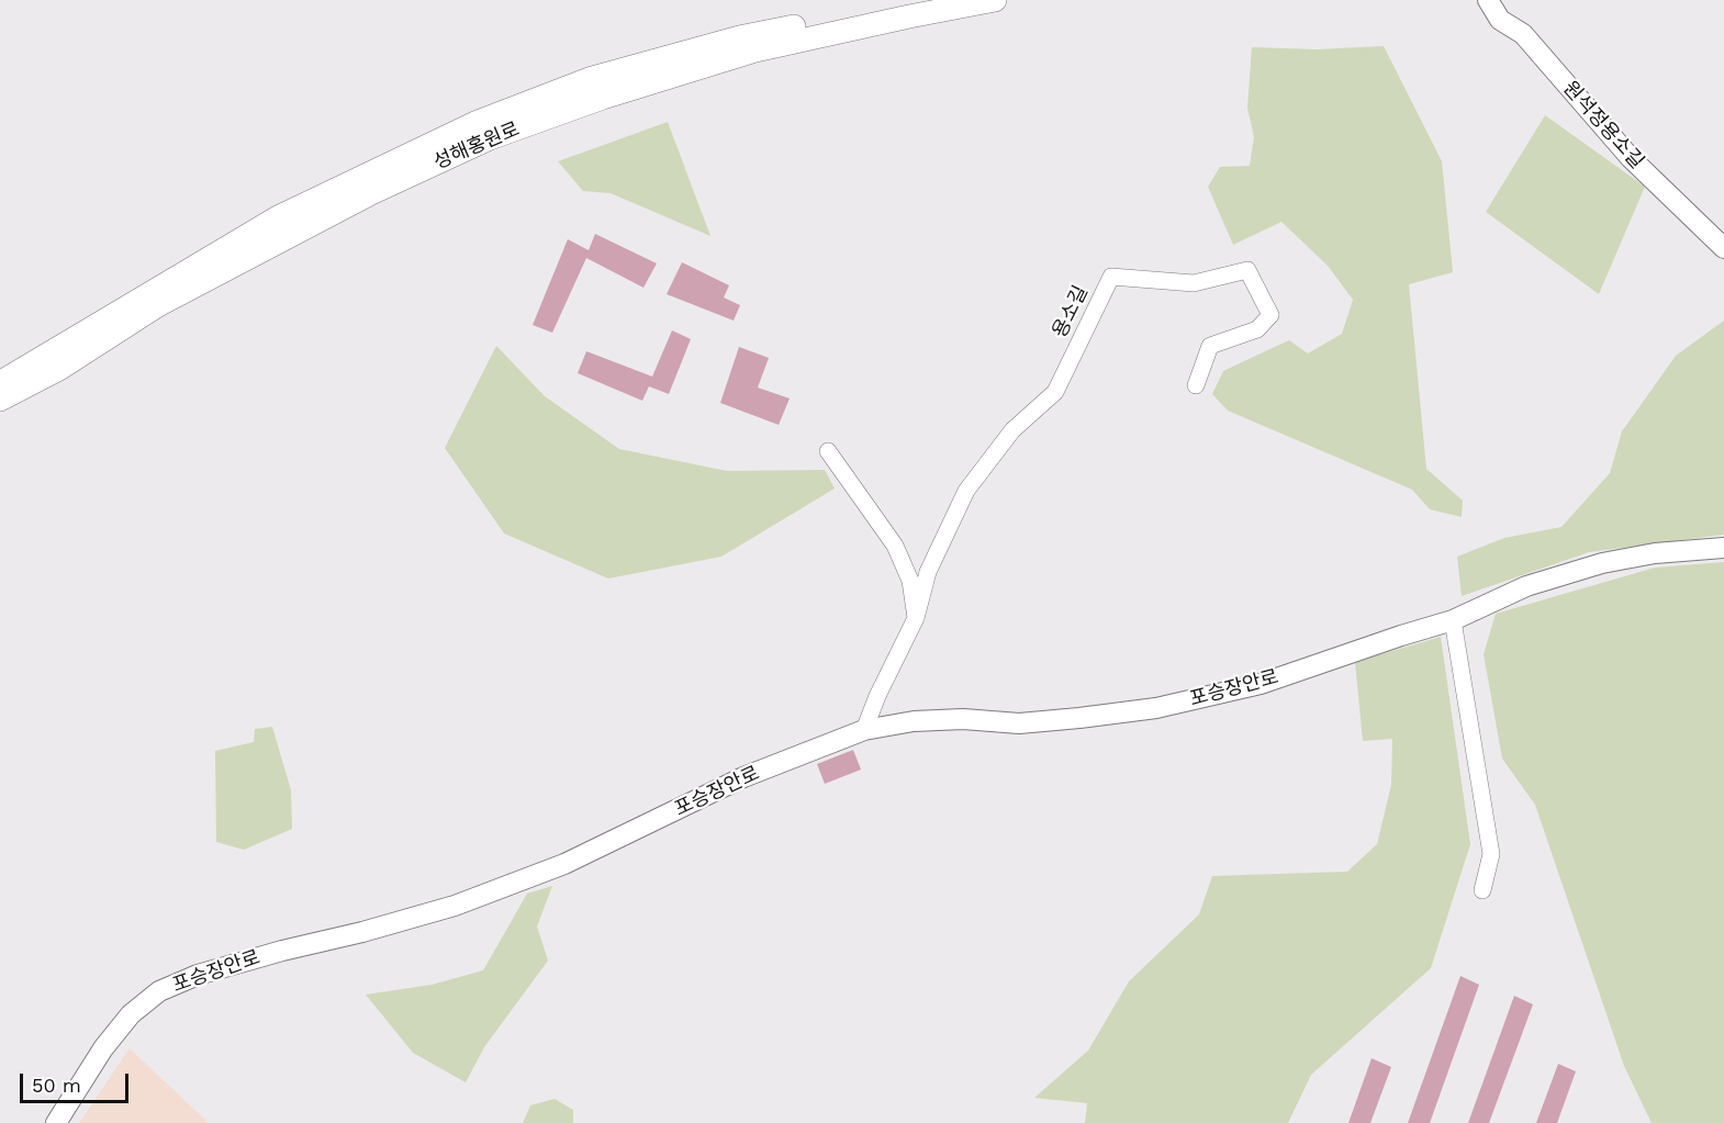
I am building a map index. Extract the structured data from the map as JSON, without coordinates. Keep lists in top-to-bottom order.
{
  "streets": {
    "main road": ["성해홍원로"],
    "street": ["원석정용소길", "용소길", "포승장안로"]
  },
  "crossings": [
    ["용소길", "포승장안로"]
  ],
  "scale_bar": "50 m"
}
